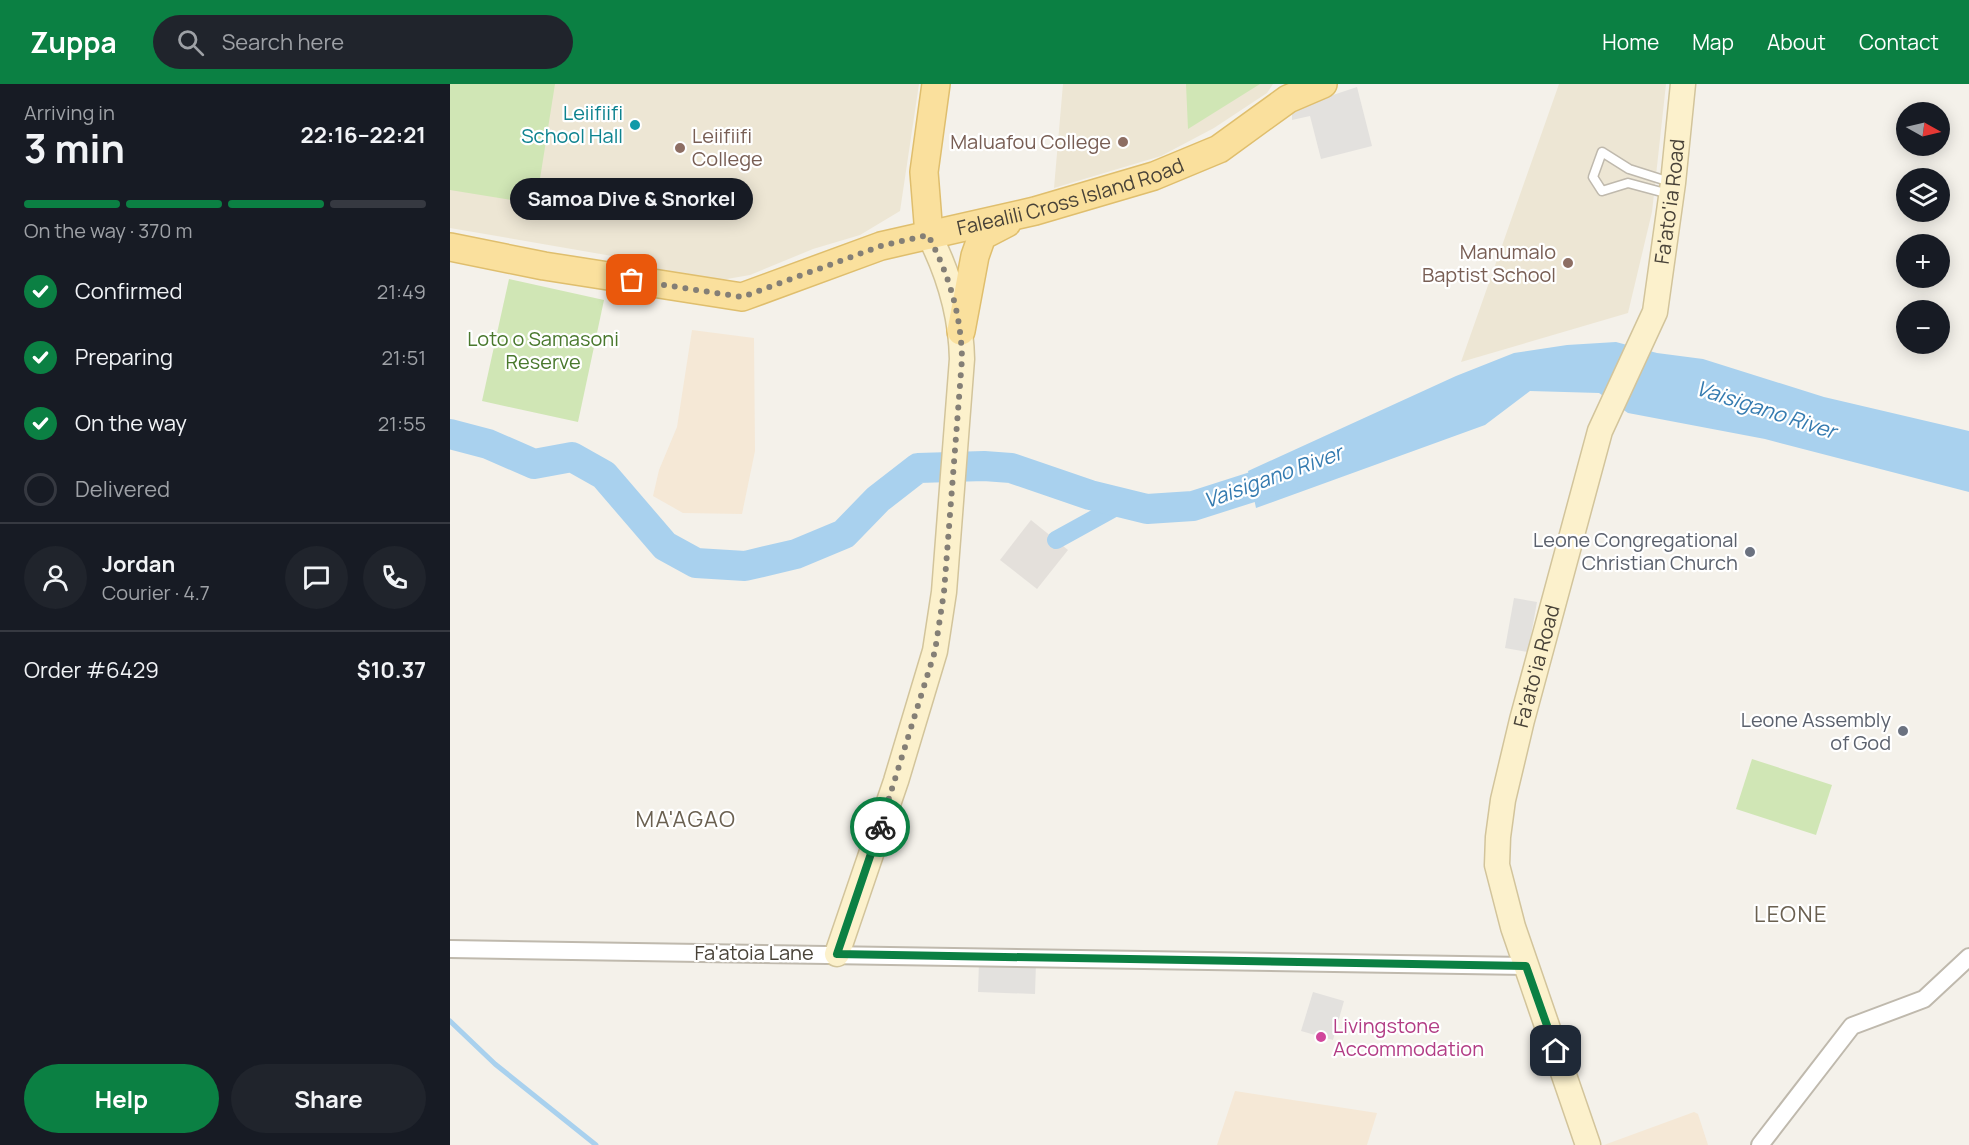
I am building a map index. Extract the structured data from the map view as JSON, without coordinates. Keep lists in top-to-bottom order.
{
  "streets": {
    "main road": ["Falealili Cross Island Road", "Fa'ato'ia Road"],
    "street": ["Fa'atoia Lane"]
  },
  "crossings": [
    ["Fa'ato'ia Road", "Fa'atoia Lane"]
  ],
  "districts": ["MA'AGAO", "LEONE"],
  "water": ["Vaisigano River"],
  "parks": ["Loto o Samasoni Reserve"],
  "places": [
    "Leiifiifi School Hall",
    "Maluafou College",
    "Leiifiifi College",
    "Manumalo Baptist School",
    "Samoa Dive & Snorkel",
    "Leone Congregational Christian Church",
    "Leone Assembly of God",
    "Livingstone Accommodation"
  ],
  "north": "right",
  "page": {
    "header": "Zuppa",
    "search": "Search here",
    "nav": [
      "Home",
      "Map",
      "About",
      "Contact"
    ],
    "heading": ["3 min", "Arriving in", "22:16–22:21"],
    "panel": [
      "Jordan",
      "Courier · 4.7",
      "Order #6429",
      "$10.37"
    ],
    "map_buttons": ["+", "−"],
    "bubble": "Samoa Dive & Snorkel",
    "bar": "On the way · 370 m",
    "list": [
      ["Confirmed", "21:49"],
      ["Preparing", "21:51"],
      ["On the way", "21:55"],
      "Delivered"
    ],
    "buttons": ["Help", "Share"]
  }
}
